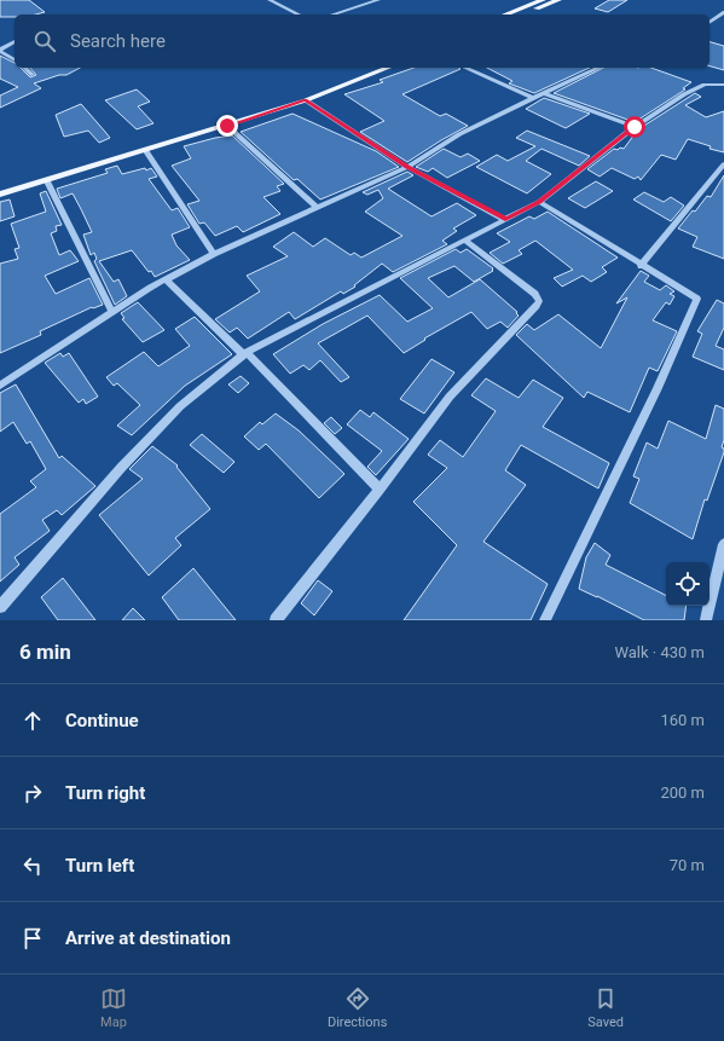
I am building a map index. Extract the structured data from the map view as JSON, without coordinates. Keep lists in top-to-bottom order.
{
  "page": {
    "search": "Search here",
    "heading": ["6 min", "Walk · 430 m"],
    "list": [
      ["Continue", "160 m"],
      ["Turn right", "200 m"],
      ["Turn left", "70 m"],
      "Arrive at destination"
    ],
    "nav": ["Map", "Directions", "Saved"]
  }
}
